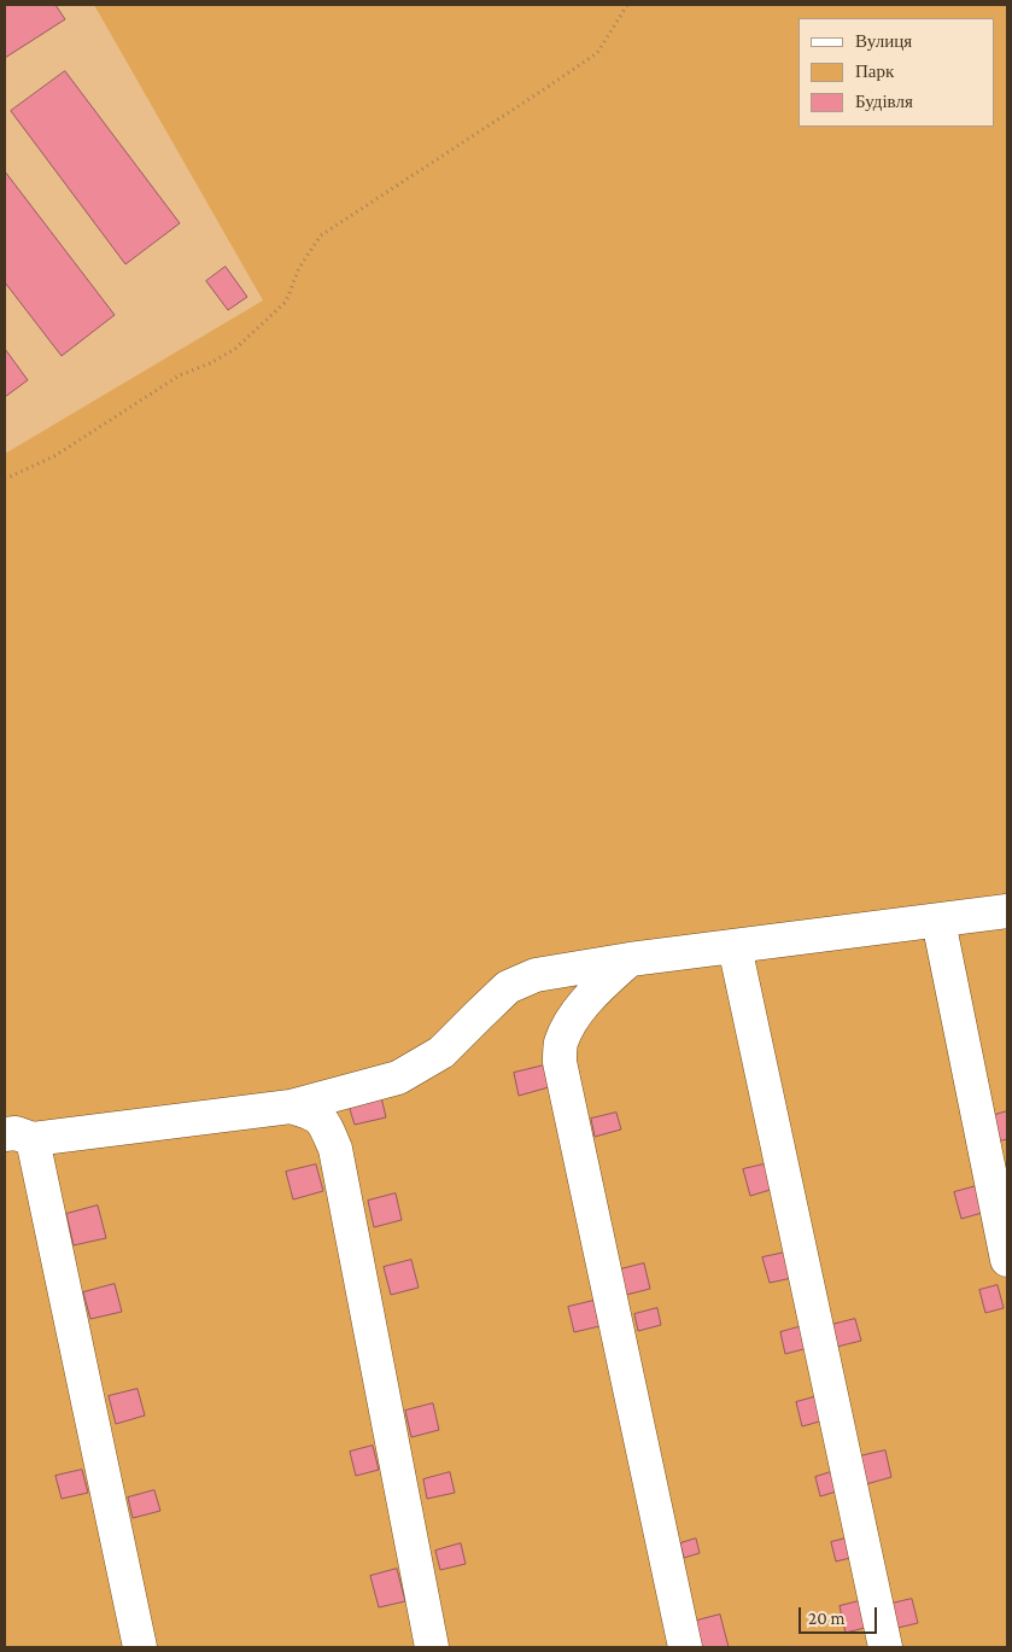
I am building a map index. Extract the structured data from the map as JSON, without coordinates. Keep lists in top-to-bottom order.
{
  "legend": ["Вулиця", "Парк", "Будівля"],
  "scale_bar": "20 m"
}
